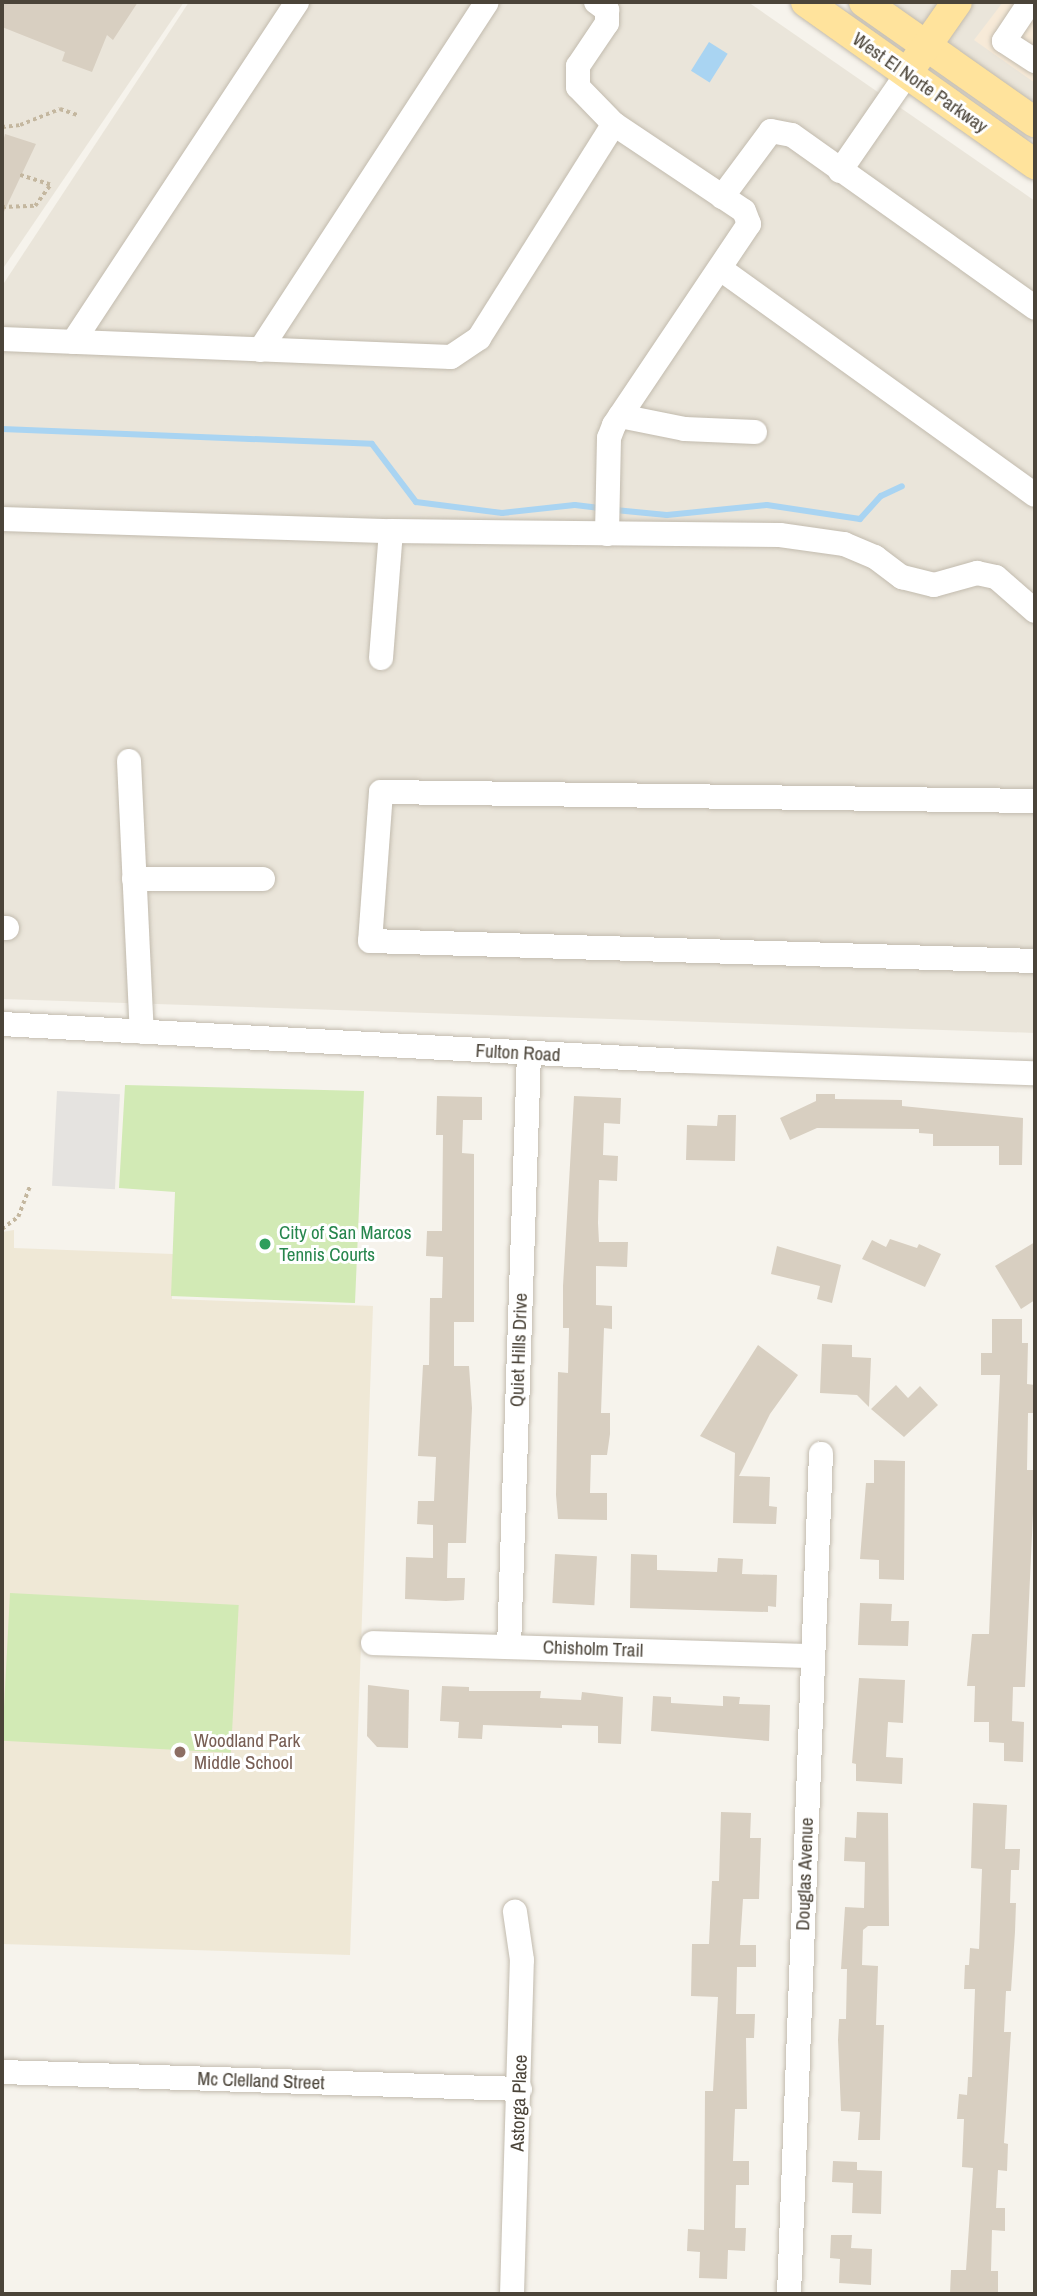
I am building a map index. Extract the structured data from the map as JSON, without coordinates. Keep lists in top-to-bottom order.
{
  "streets": {
    "main road": ["West El Norte Parkway"],
    "street": [
      "Fulton Road",
      "Quiet Hills Drive",
      "Chisholm Trail",
      "Douglas Avenue",
      "Mc Clelland Street",
      "Astorga Place"
    ]
  },
  "crossings": [
    ["Fulton Road", "Quiet Hills Drive"],
    ["Quiet Hills Drive", "Chisholm Trail"],
    ["Chisholm Trail", "Douglas Avenue"],
    ["Mc Clelland Street", "Astorga Place"]
  ],
  "places": ["City of San Marcos Tennis Courts", "Woodland Park Middle School"]
}
